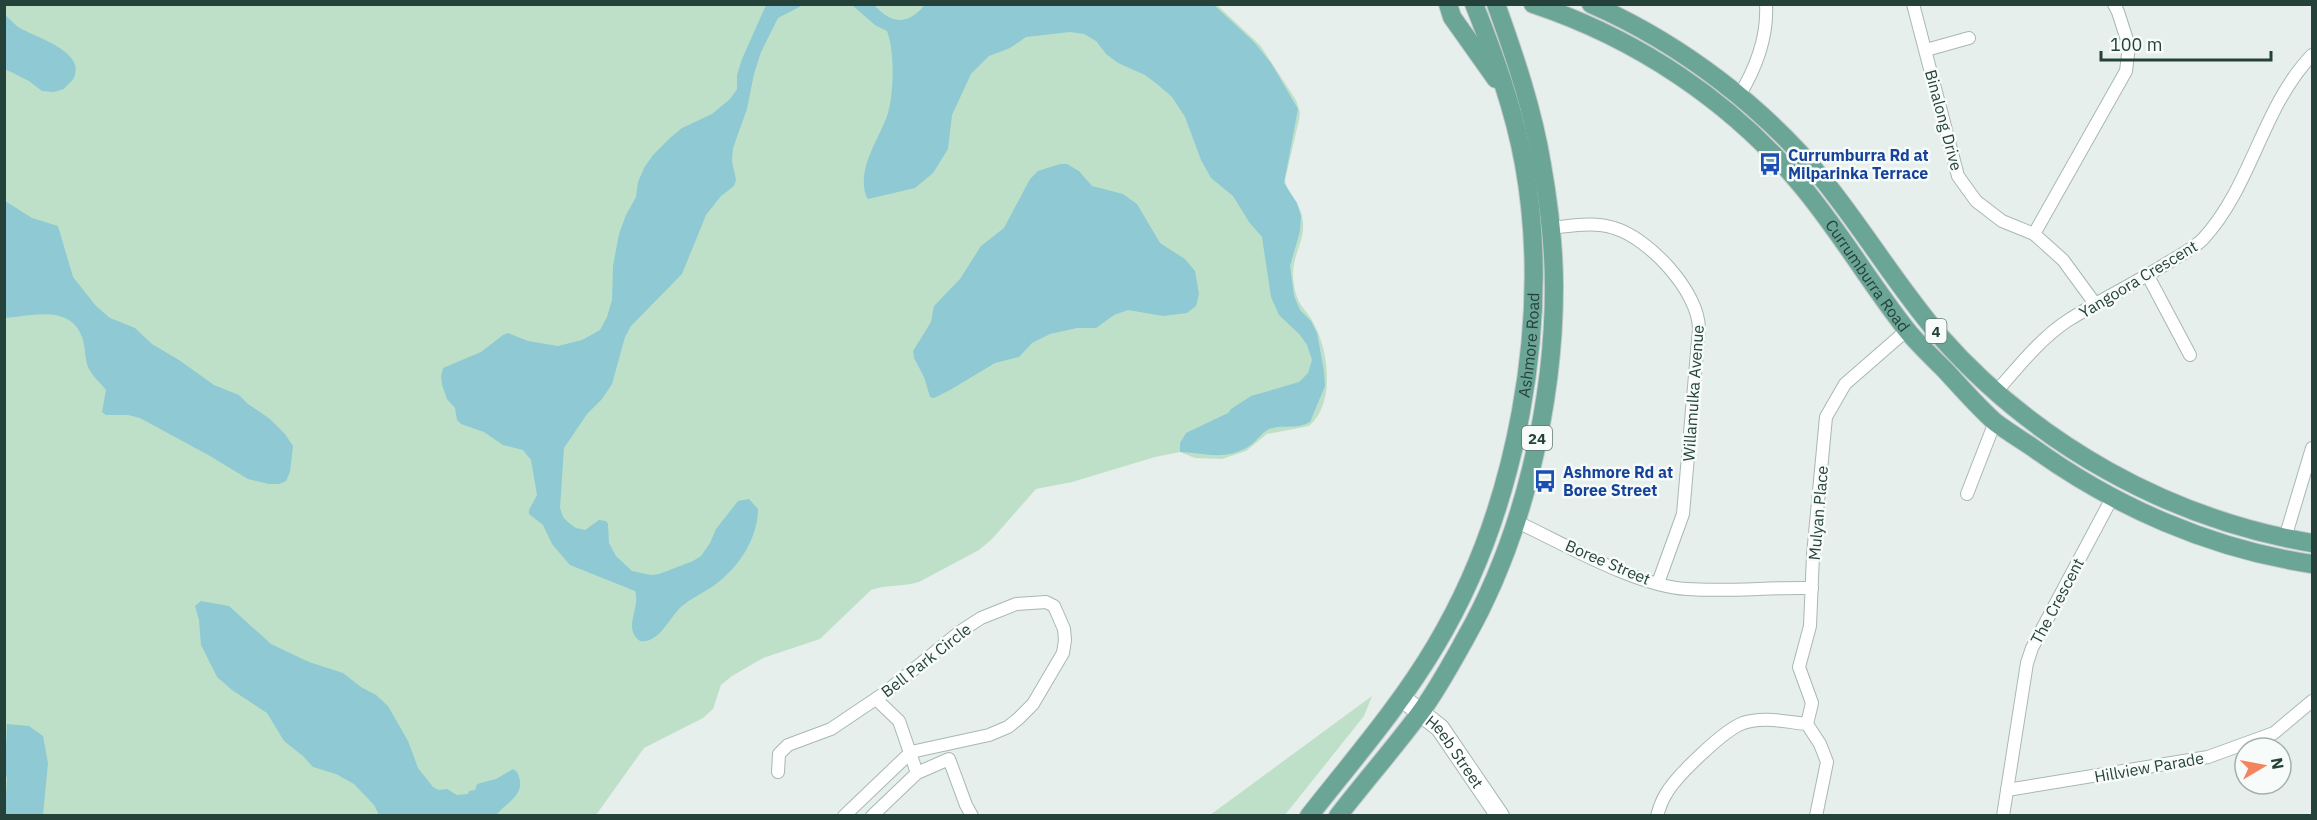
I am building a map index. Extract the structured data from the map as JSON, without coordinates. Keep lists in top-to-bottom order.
{
  "streets": {
    "main road": [
      "Currumburra Road",
      "4",
      "Ashmore Road",
      "24"
    ],
    "street": [
      "Binalong Drive",
      "Yangoora Crescent",
      "Willamulka Avenue",
      "Mulyan Place",
      "Boree Street",
      "The Crescent",
      "Bell Park Circle",
      "Heeb Street",
      "Hillview Parade"
    ]
  },
  "crossings": [
    ["Binalong Drive", "Yangoora Crescent"],
    ["Currumburra Road", "Yangoora Crescent"],
    ["Currumburra Road", "Mulyan Place"],
    ["Currumburra Road", "The Crescent"],
    ["Ashmore Road", "Willamulka Avenue"],
    ["Ashmore Road", "Boree Street"],
    ["Ashmore Road", "Heeb Street"],
    ["Willamulka Avenue", "Boree Street"],
    ["Mulyan Place", "Boree Street"],
    ["The Crescent", "Hillview Parade"]
  ],
  "places": {
    "bus stop": ["Currumburra Rd at Milparinka Terrace", "Ashmore Rd at Boree Street"]
  },
  "scale_bar": "100 m",
  "north": "right"
}
